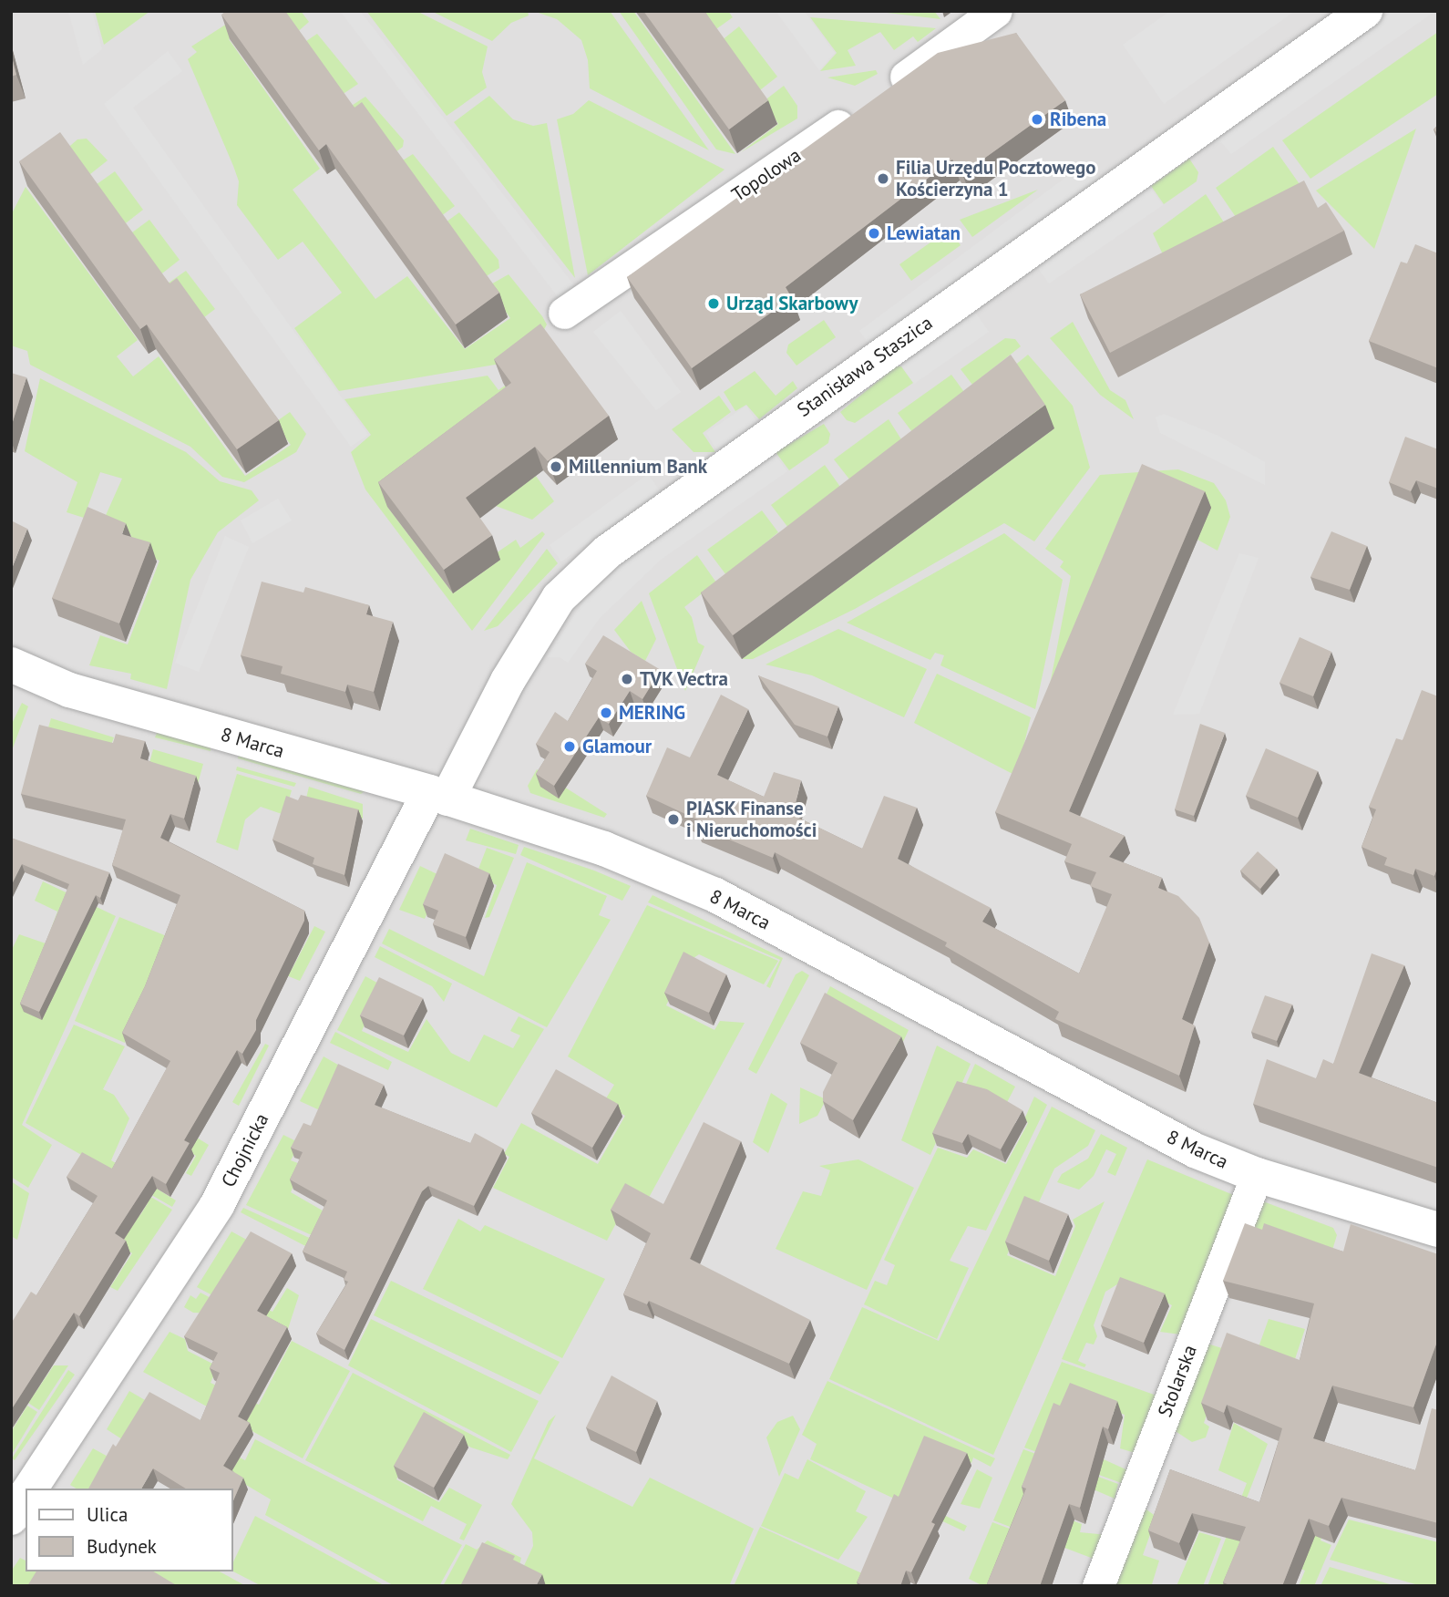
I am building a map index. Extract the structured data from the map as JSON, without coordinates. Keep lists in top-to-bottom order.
{
  "streets": {
    "street": [
      "Topolowa",
      "Stanisława Staszica",
      "8 Marca",
      "Chojnicka",
      "Stolarska"
    ]
  },
  "crossings": [
    ["Stanisława Staszica", "8 Marca"],
    ["Stanisława Staszica", "Chojnicka"],
    ["8 Marca", "Chojnicka"],
    ["8 Marca", "Stolarska"]
  ],
  "places": [
    "Ribena",
    "Filia Urzędu Pocztowego Kościerzyna 1",
    "Lewiatan",
    "Urząd Skarbowy",
    "Millennium Bank",
    "TVK Vectra",
    "MERING",
    "Glamour",
    "PIASK Finanse i Nieruchomości"
  ],
  "legend": ["Ulica", "Budynek"]
}
